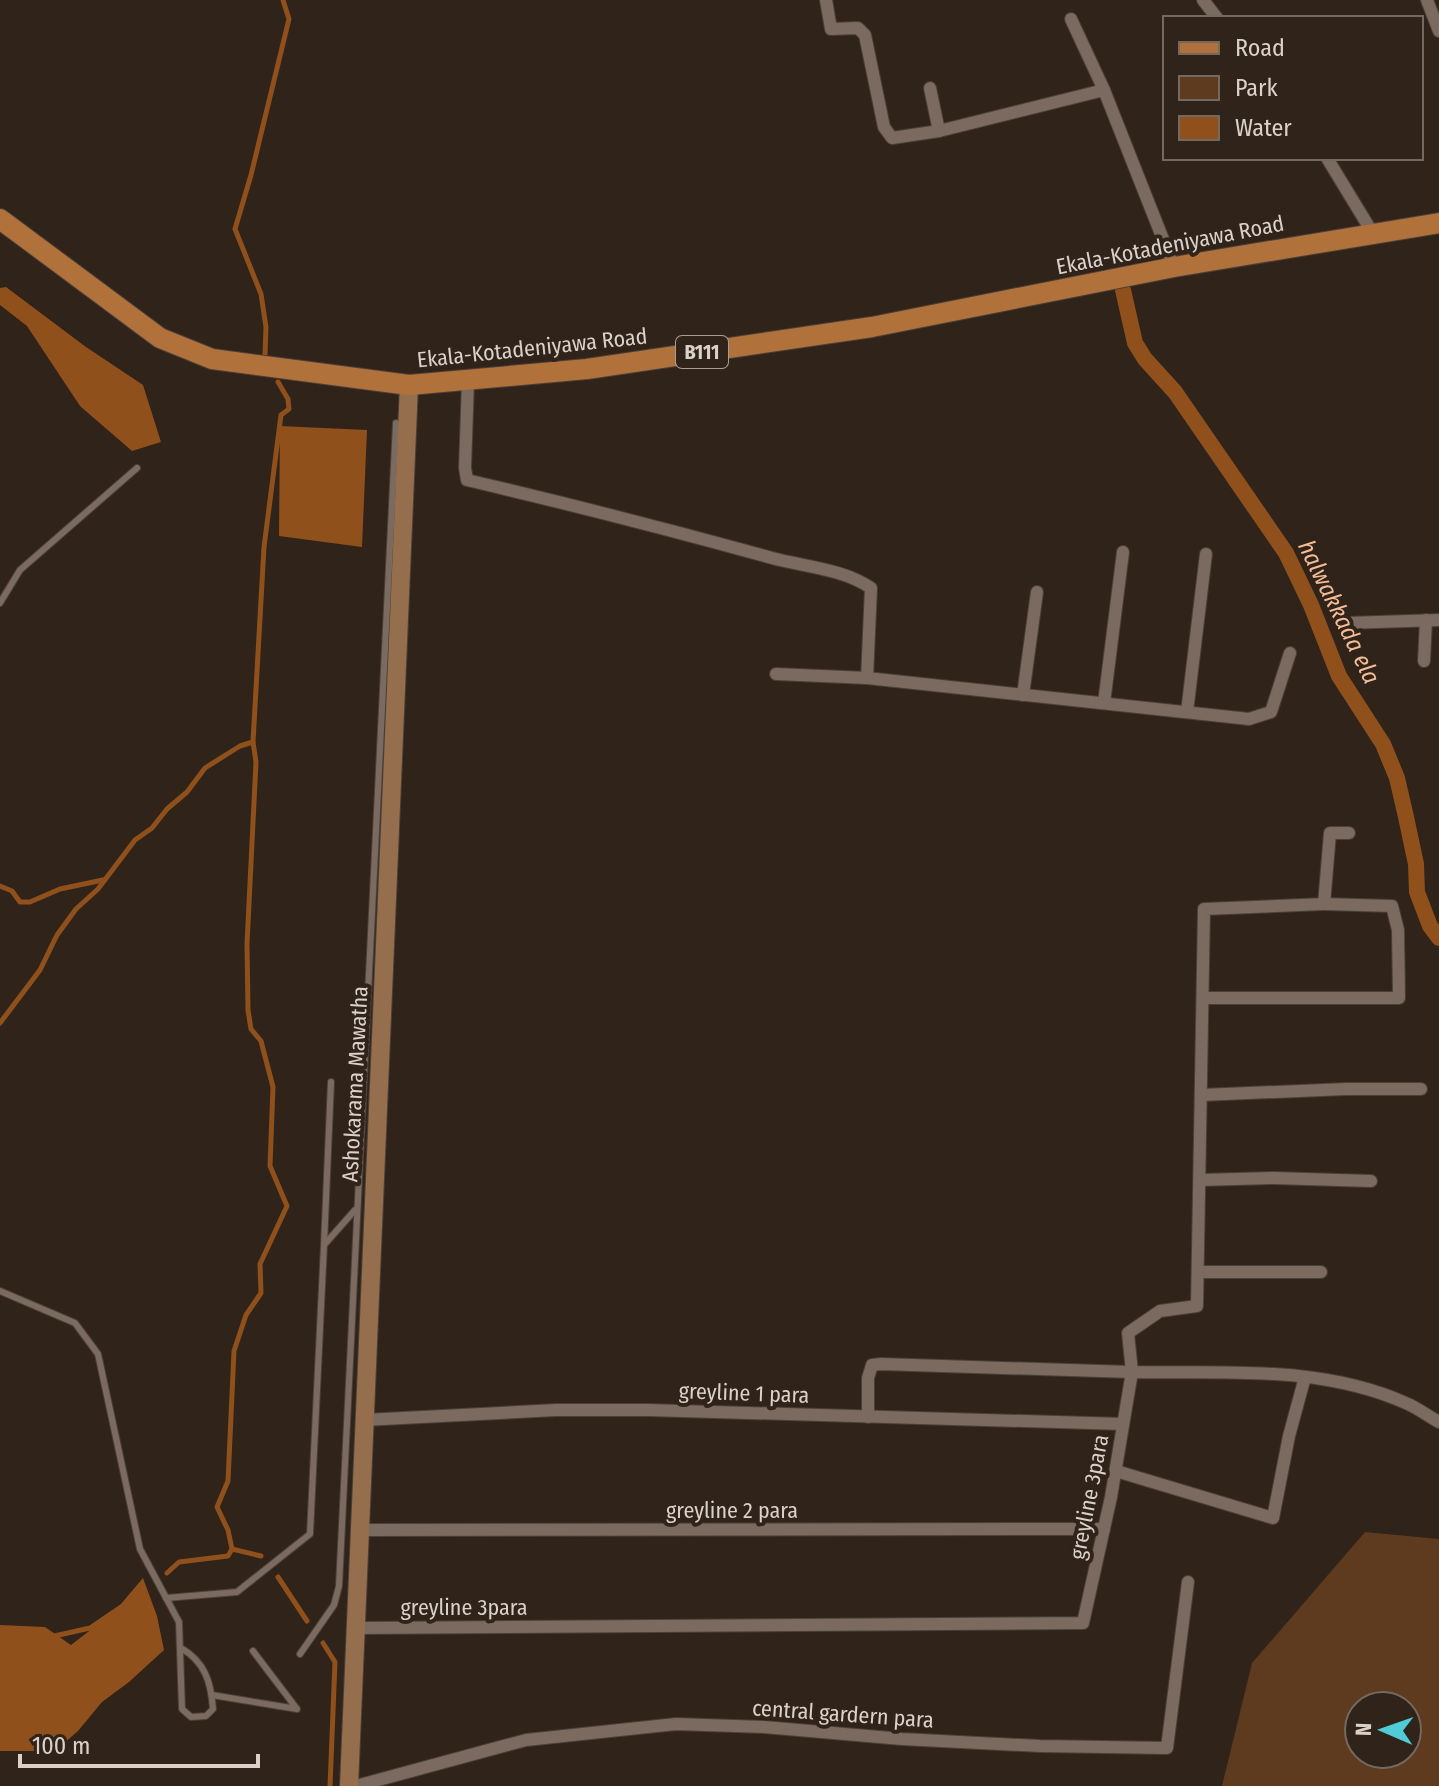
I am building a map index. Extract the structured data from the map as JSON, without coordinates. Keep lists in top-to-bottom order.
{
  "streets": {
    "main road": ["Ekala-Kotadeniyawa Road", "B111"],
    "street": [
      "Ashokarama Mawatha",
      "greyline 1 para",
      "greyline 3para",
      "greyline 2 para",
      "central gardern para"
    ]
  },
  "crossings": [
    ["Ekala-Kotadeniyawa Road", "Ashokarama Mawatha"],
    ["Ashokarama Mawatha", "greyline 1 para"],
    ["Ashokarama Mawatha", "greyline 3para"],
    ["Ashokarama Mawatha", "greyline 2 para"],
    ["greyline 1 para", "greyline 3para"],
    ["greyline 3para", "greyline 2 para"]
  ],
  "water": ["halwakkada ela"],
  "legend": ["Road", "Park", "Water"],
  "scale_bar": "100 m",
  "north": "left"
}
